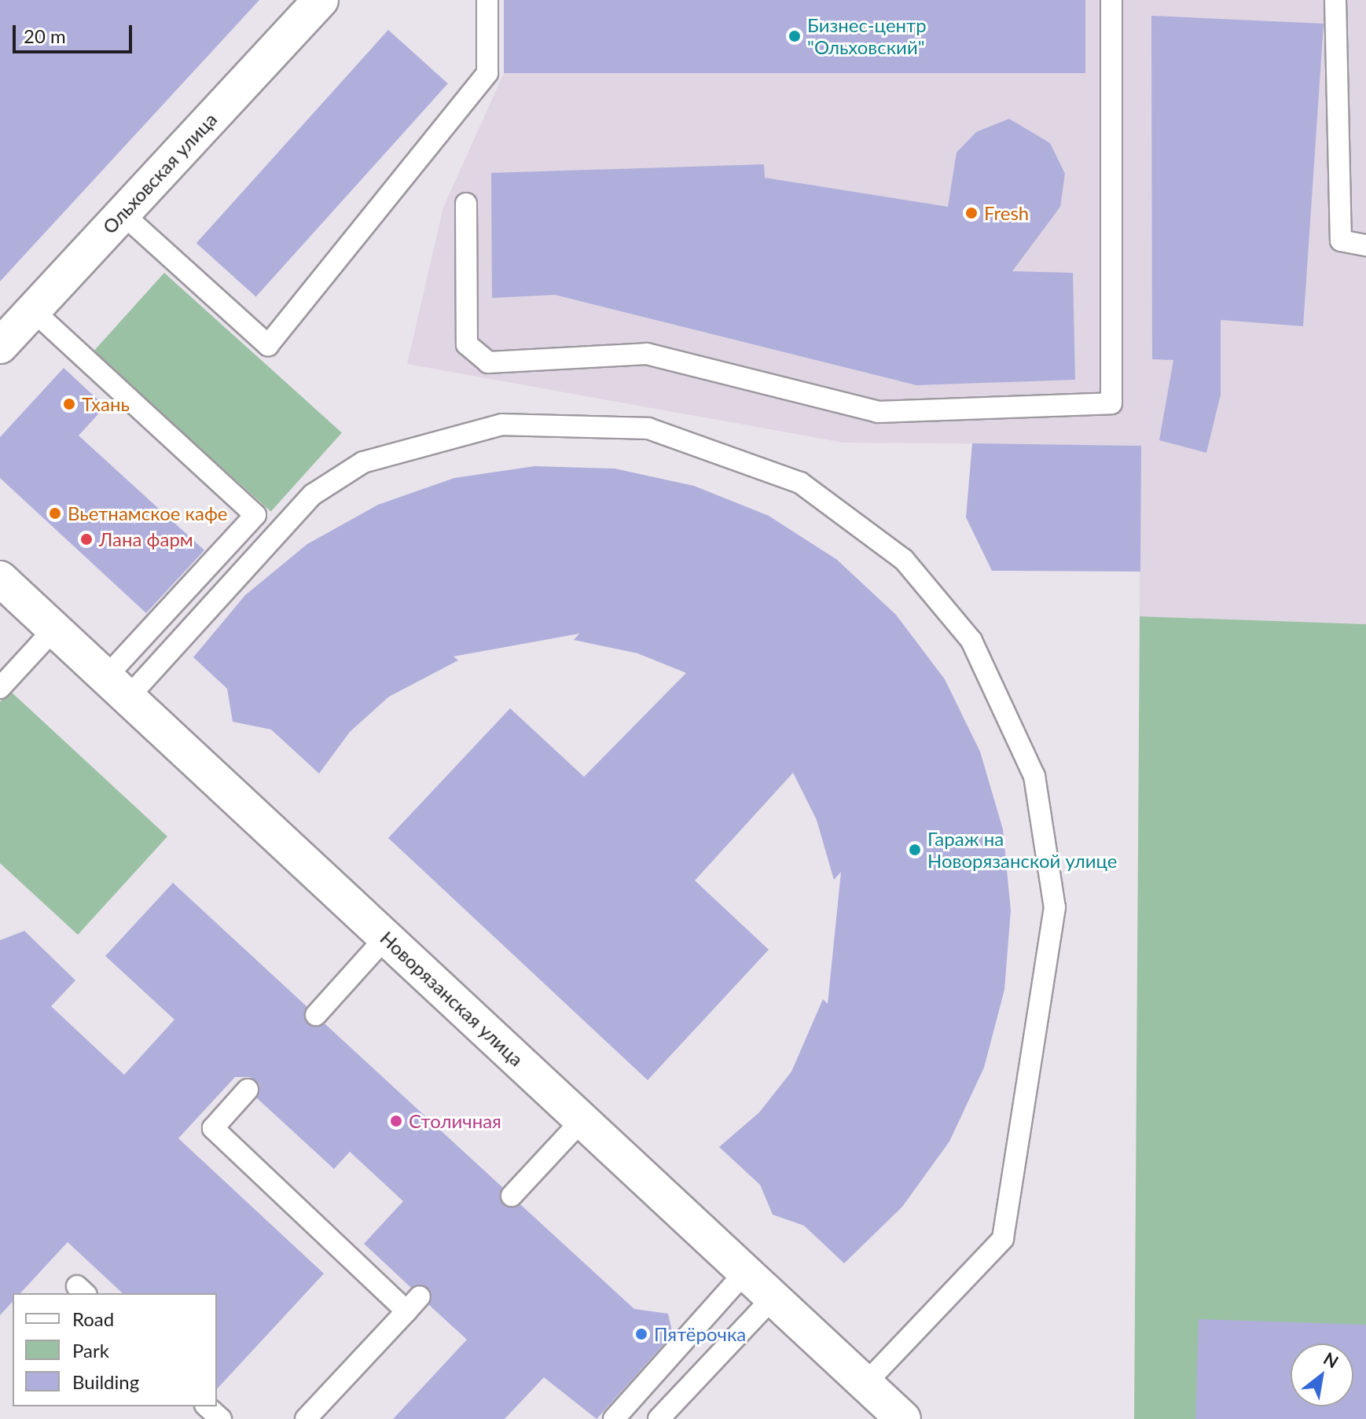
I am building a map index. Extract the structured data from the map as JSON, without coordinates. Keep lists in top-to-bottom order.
{
  "streets": {
    "street": ["Ольховская улица", "Новорязанская улица"]
  },
  "places": [
    "Бизнес-центр \"Ольховский\"",
    "Fresh",
    "Тхань",
    "Вьетнамское кафе",
    "Лана фарм",
    "Гараж на Новорязанской улице",
    "Столичная",
    "Пятёрочка"
  ],
  "legend": ["Road", "Park", "Building"],
  "scale_bar": "20 m",
  "north": "top right"
}
